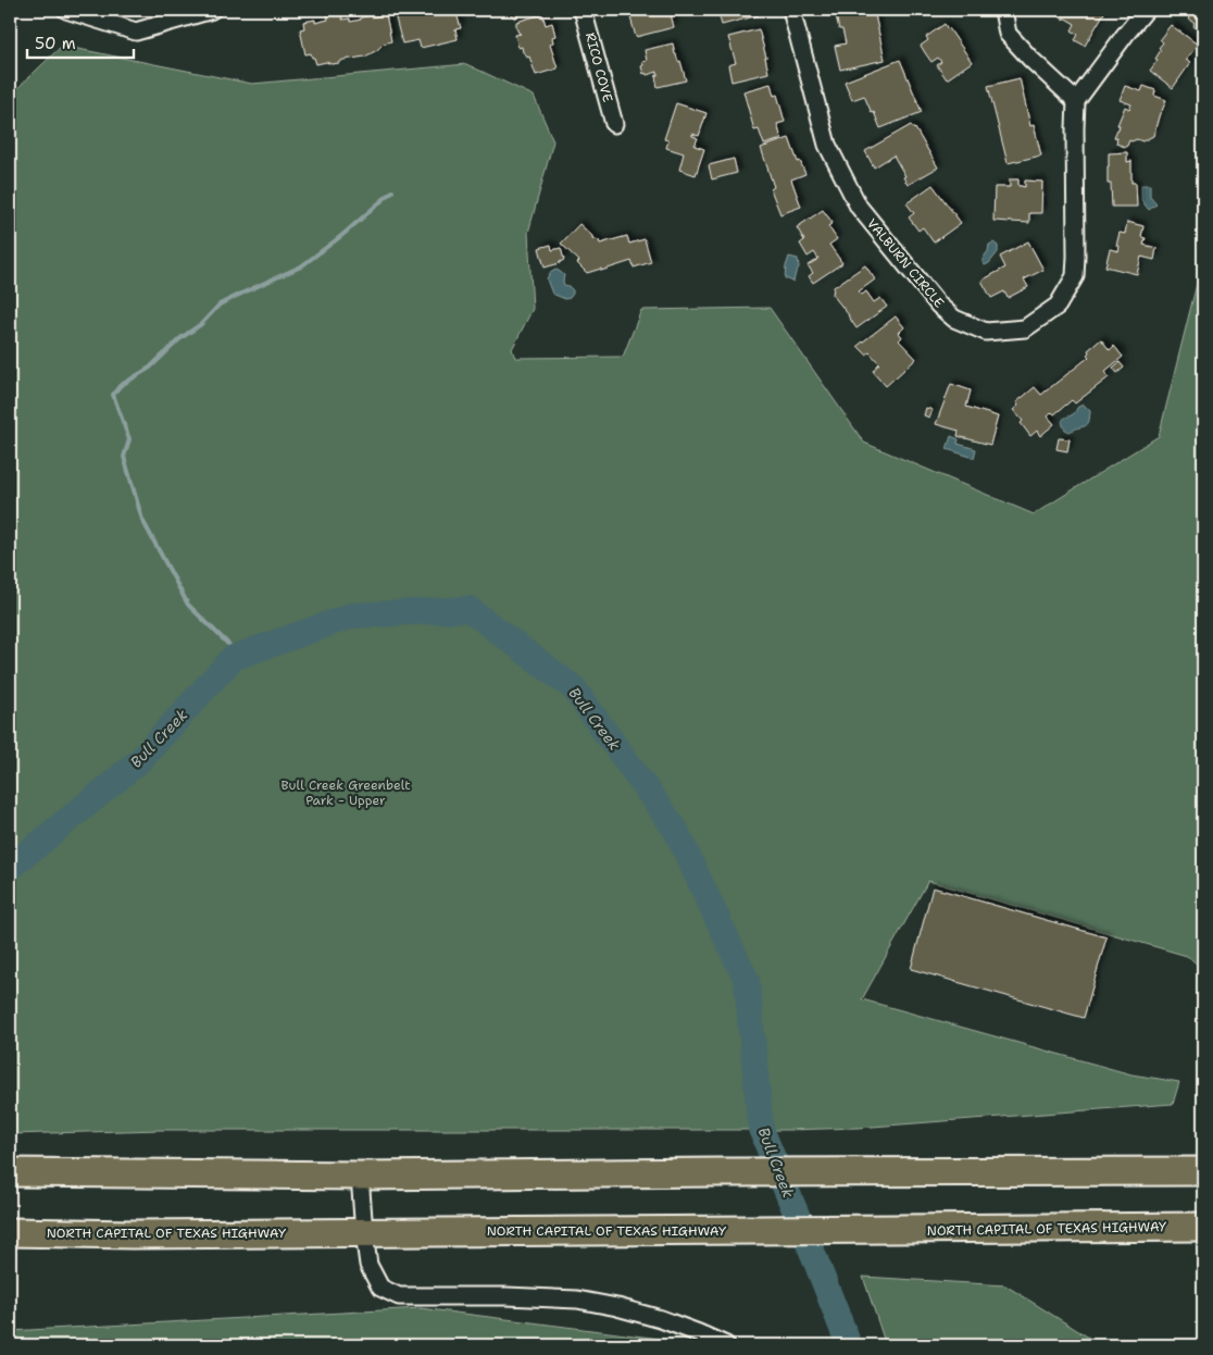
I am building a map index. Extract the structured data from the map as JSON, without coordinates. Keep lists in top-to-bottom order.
{
  "streets": {
    "highway": ["NORTH CAPITAL OF TEXAS HIGHWAY"],
    "street": ["RICO COVE", "VALBURN CIRCLE"]
  },
  "water": ["Bull Creek"],
  "parks": ["Bull Creek Greenbelt Park - Upper"],
  "scale_bar": "50 m"
}
